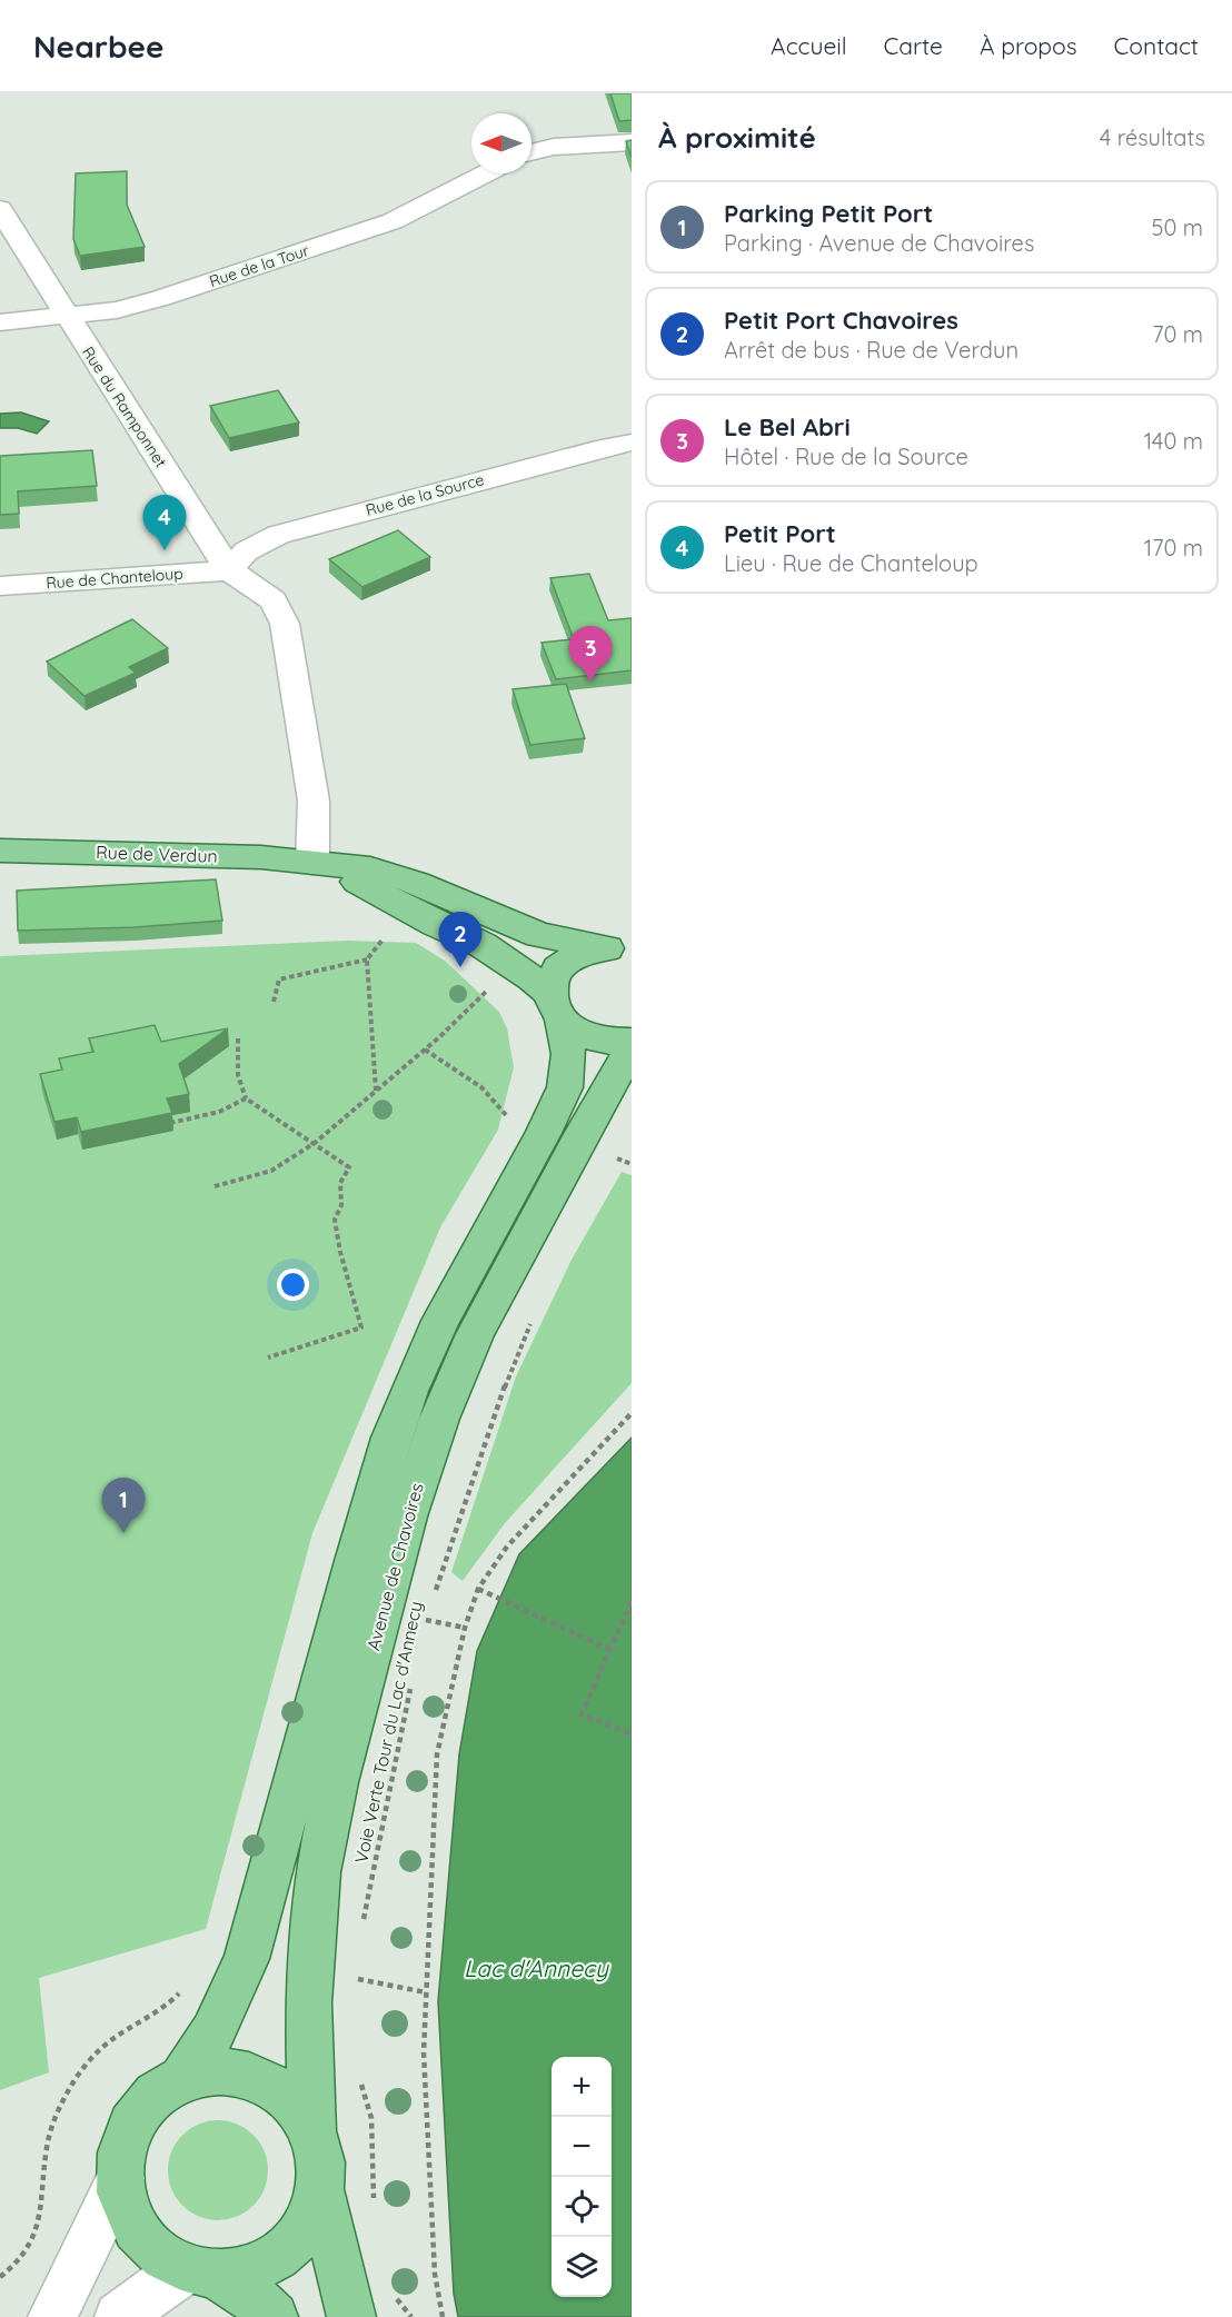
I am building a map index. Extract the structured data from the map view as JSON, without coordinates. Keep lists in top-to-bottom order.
{
  "streets": {
    "main road": ["Rue de Verdun", "Avenue de Chavoires"],
    "street": [
      "Rue de la Tour",
      "Rue du Ramponnet",
      "Rue de la Source",
      "Rue de Chanteloup"
    ],
    "path": ["Voie Verte Tour du Lac d'Annecy"]
  },
  "crossings": [
    ["Rue de la Tour", "Rue du Ramponnet"],
    ["Rue du Ramponnet", "Rue de la Source"],
    ["Rue du Ramponnet", "Rue de Chanteloup"],
    ["Rue du Ramponnet", "Rue de Verdun"],
    ["Rue de la Source", "Rue de Chanteloup"]
  ],
  "water": ["Lac d'Annecy"],
  "north": "left",
  "page": {
    "header": "Nearbee",
    "nav": [
      "Accueil",
      "Carte",
      "À propos",
      "Contact"
    ],
    "heading": ["À proximité", "4 résultats"],
    "list": [
      {
        "mark": "1",
        "name": "Parking Petit Port",
        "note": "Parking · Avenue de Chavoires",
        "value": "50 m"
      },
      {
        "mark": "2",
        "name": "Petit Port Chavoires",
        "note": "Arrêt de bus · Rue de Verdun",
        "value": "70 m"
      },
      {
        "mark": "3",
        "name": "Le Bel Abri",
        "note": "Hôtel · Rue de la Source",
        "value": "140 m"
      },
      {
        "mark": "4",
        "name": "Petit Port",
        "note": "Lieu · Rue de Chanteloup",
        "value": "170 m"
      }
    ],
    "pins": [
      "4",
      "3",
      "2",
      "1"
    ],
    "map_buttons": ["+", "−"]
  }
}
